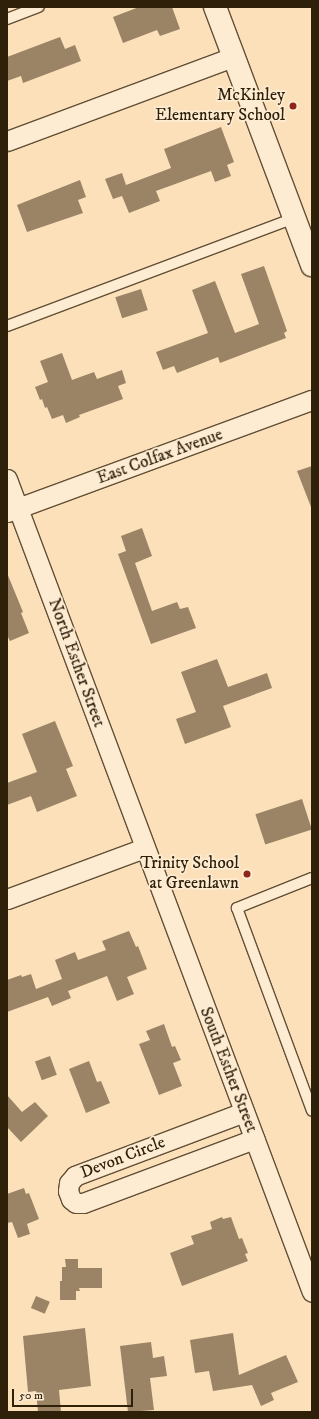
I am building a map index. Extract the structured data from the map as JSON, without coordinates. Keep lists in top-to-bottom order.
{
  "streets": {
    "street": [
      "East Colfax Avenue",
      "North Esther Street",
      "South Esther Street",
      "Devon Circle"
    ]
  },
  "crossings": [
    ["East Colfax Avenue", "North Esther Street"],
    ["North Esther Street", "South Esther Street"],
    ["South Esther Street", "Devon Circle"]
  ],
  "places": ["McKinley Elementary School", "Trinity School at Greenlawn"],
  "scale_bar": "50 m"
}
